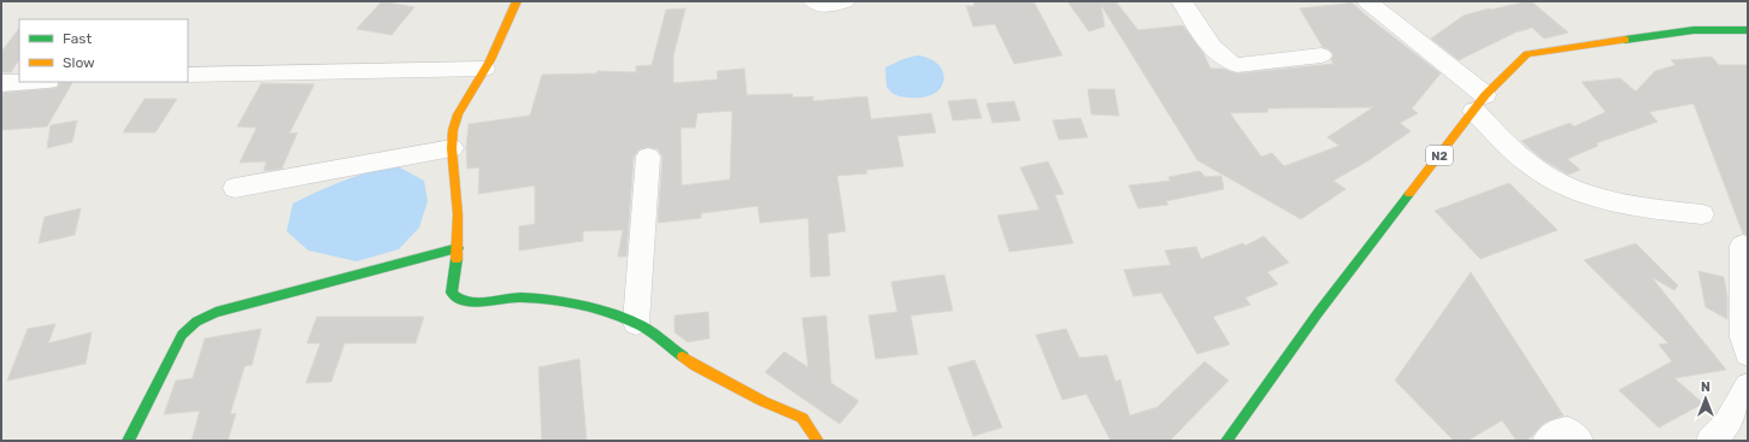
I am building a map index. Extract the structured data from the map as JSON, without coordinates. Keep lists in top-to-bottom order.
{
  "streets": {
    "main road": ["N2"]
  },
  "legend": ["Fast", "Slow"],
  "north": "top"
}
